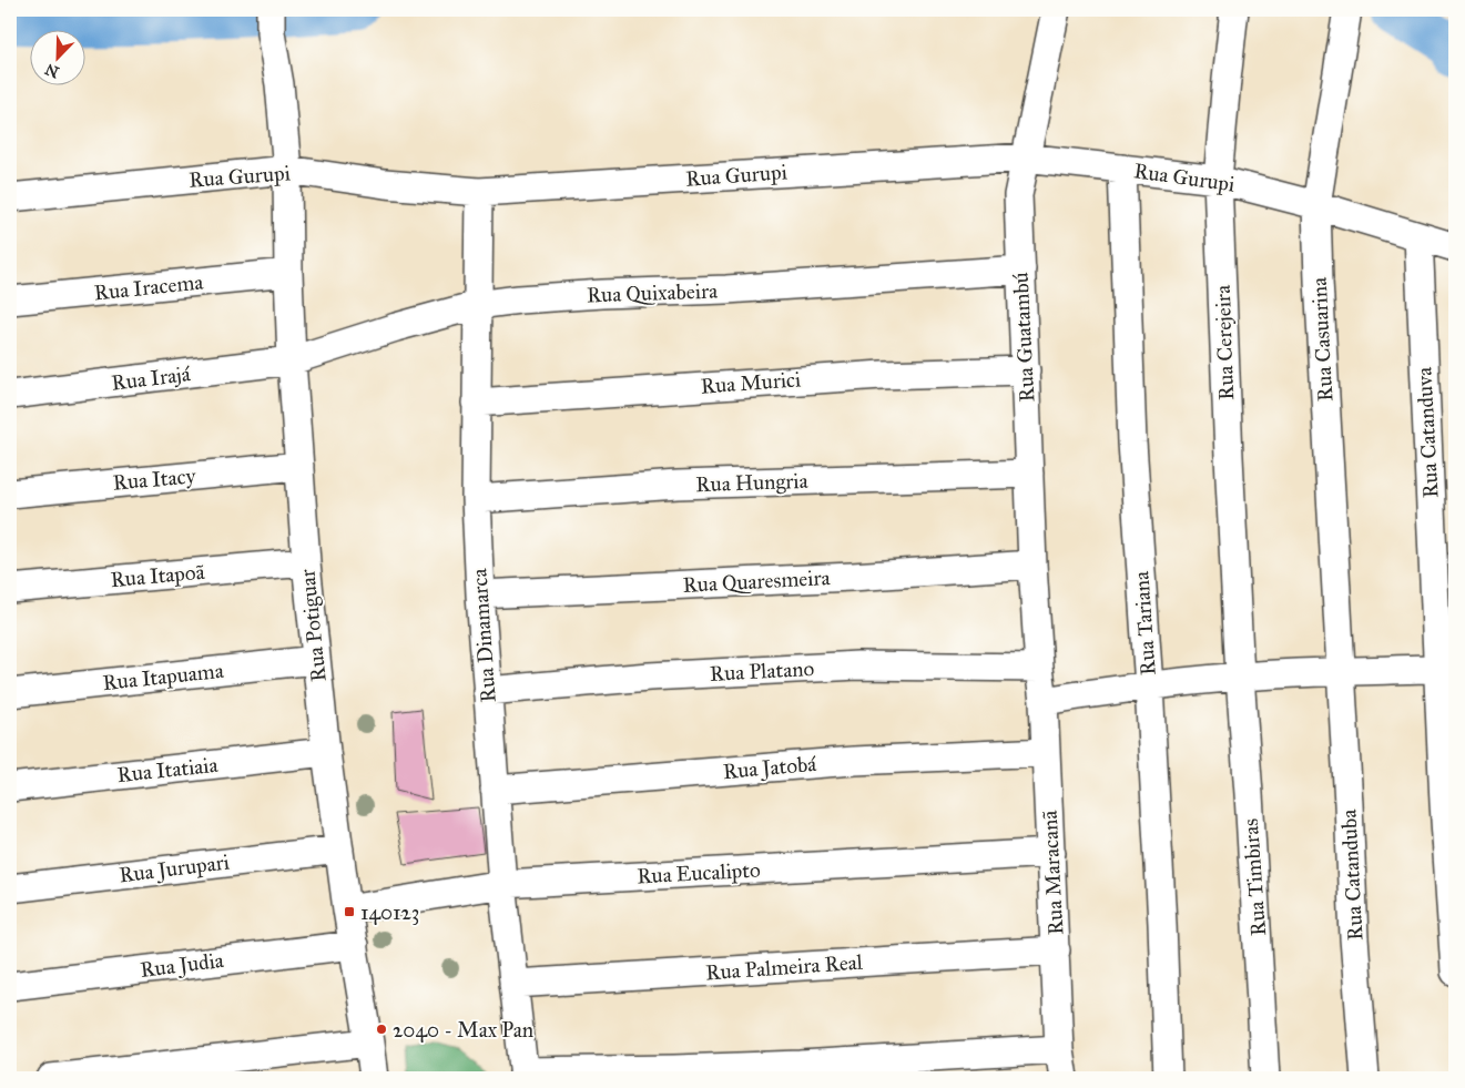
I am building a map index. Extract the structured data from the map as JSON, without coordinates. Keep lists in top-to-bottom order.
{
  "streets": {
    "street": [
      "Rua Gurupi",
      "Rua Iracema",
      "Rua Quixabeira",
      "Rua Guatambú",
      "Rua Casuarina",
      "Rua Cerejeira",
      "Rua Irajá",
      "Rua Murici",
      "Rua Catanduva",
      "Rua Itacy",
      "Rua Hungria",
      "Rua Itapoã",
      "Rua Quaresmeira",
      "Rua Tariana",
      "Rua Potiguar",
      "Rua Dinamarca",
      "Rua Platano",
      "Rua Itapuama",
      "Rua Jatobá",
      "Rua Itatiaia",
      "Rua Jurupari",
      "Rua Eucalipto",
      "Rua Maracanã",
      "Rua Catanduba",
      "Rua Timbiras",
      "Rua Judia",
      "Rua Palmeira Real"
    ]
  },
  "crossings": [
    ["Rua Gurupi", "Rua Guatambú"],
    ["Rua Gurupi", "Rua Casuarina"],
    ["Rua Gurupi", "Rua Cerejeira"],
    ["Rua Gurupi", "Rua Catanduva"],
    ["Rua Gurupi", "Rua Tariana"],
    ["Rua Gurupi", "Rua Potiguar"],
    ["Rua Gurupi", "Rua Dinamarca"],
    ["Rua Iracema", "Rua Potiguar"],
    ["Rua Quixabeira", "Rua Guatambú"],
    ["Rua Quixabeira", "Rua Irajá"],
    ["Rua Quixabeira", "Rua Potiguar"],
    ["Rua Quixabeira", "Rua Dinamarca"],
    ["Rua Guatambú", "Rua Murici"],
    ["Rua Guatambú", "Rua Hungria"],
    ["Rua Guatambú", "Rua Quaresmeira"],
    ["Rua Guatambú", "Rua Platano"],
    ["Rua Guatambú", "Rua Maracanã"],
    ["Rua Casuarina", "Rua Catanduba"],
    ["Rua Cerejeira", "Rua Timbiras"],
    ["Rua Irajá", "Rua Potiguar"],
    ["Rua Murici", "Rua Dinamarca"],
    ["Rua Itacy", "Rua Potiguar"],
    ["Rua Hungria", "Rua Dinamarca"],
    ["Rua Itapoã", "Rua Potiguar"],
    ["Rua Quaresmeira", "Rua Dinamarca"],
    ["Rua Potiguar", "Rua Itapuama"],
    ["Rua Potiguar", "Rua Itatiaia"],
    ["Rua Potiguar", "Rua Jurupari"],
    ["Rua Potiguar", "Rua Eucalipto"],
    ["Rua Potiguar", "Rua Judia"],
    ["Rua Dinamarca", "Rua Platano"],
    ["Rua Dinamarca", "Rua Jatobá"],
    ["Rua Dinamarca", "Rua Eucalipto"],
    ["Rua Dinamarca", "Rua Palmeira Real"],
    ["Rua Platano", "Rua Maracanã"],
    ["Rua Jatobá", "Rua Maracanã"],
    ["Rua Eucalipto", "Rua Maracanã"],
    ["Rua Maracanã", "Rua Palmeira Real"]
  ],
  "places": {
    "transit": ["140123"],
    "other": ["2040 - Max Pan"]
  },
  "north": "bottom left"
}
